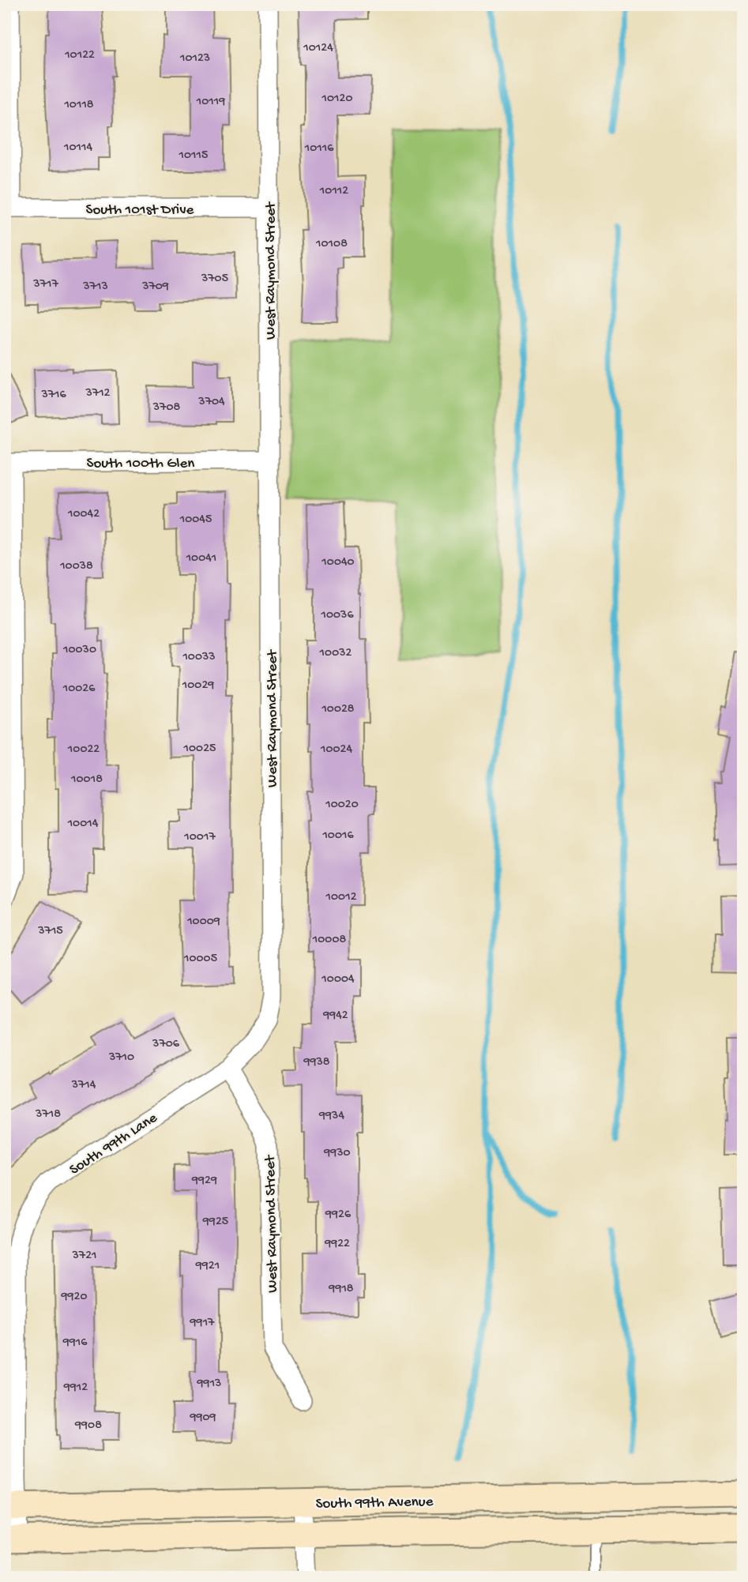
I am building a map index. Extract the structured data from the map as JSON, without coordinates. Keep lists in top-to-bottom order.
{
  "streets": {
    "main road": ["South 99th Avenue"],
    "street": [
      "South 101st Drive",
      "West Raymond Street",
      "South 100th Glen",
      "South 99th Lane"
    ]
  },
  "crossings": [
    ["South 101st Drive", "West Raymond Street"],
    ["West Raymond Street", "South 100th Glen"],
    ["West Raymond Street", "South 99th Lane"],
    ["South 99th Lane", "South 99th Avenue"]
  ],
  "house_numbers": [
    "10124",
    "10122",
    "10123",
    "10120",
    "10119",
    "10118",
    "10114",
    "10116",
    "10115",
    "10112",
    "10108",
    "3705",
    "3717",
    "3713",
    "3709",
    "3712",
    "3716",
    "3704",
    "3708",
    "10042",
    "10045",
    "10041",
    "10040",
    "10038",
    "10036",
    "10030",
    "10032",
    "10033",
    "10029",
    "10026",
    "10028",
    "10025",
    "10022",
    "10024",
    "10018",
    "10020",
    "10014",
    "10016",
    "10017",
    "10012",
    "10009",
    "3715",
    "10008",
    "10005",
    "10004",
    "9942",
    "3706",
    "3710",
    "9938",
    "3714",
    "3718",
    "9934",
    "9930",
    "9929",
    "9926",
    "9925",
    "9922",
    "3721",
    "9921",
    "9918",
    "9920",
    "9917",
    "9916",
    "9913",
    "9912",
    "9909",
    "9908"
  ]
}
